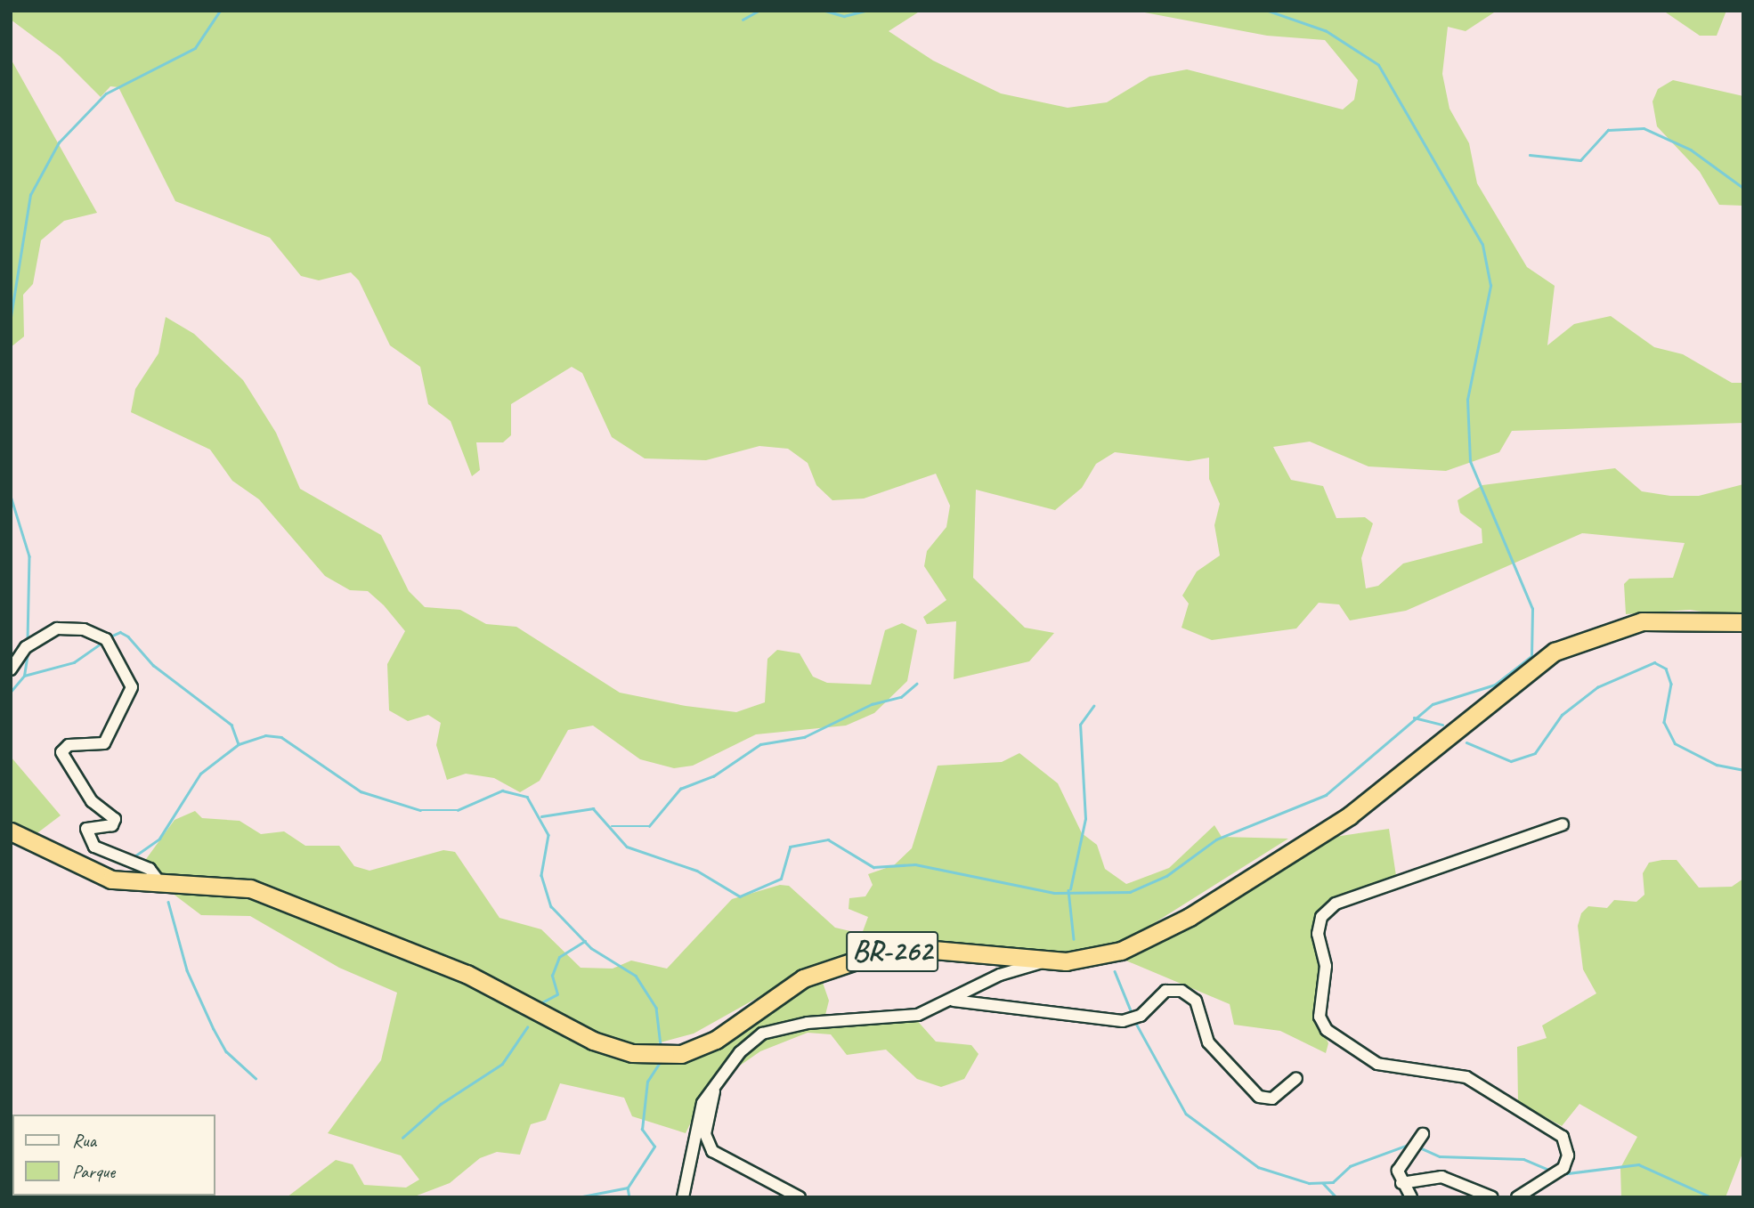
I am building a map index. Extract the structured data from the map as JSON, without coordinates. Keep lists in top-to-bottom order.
{
  "streets": {
    "highway": ["BR-262"]
  },
  "legend": ["Rua", "Parque"]
}
